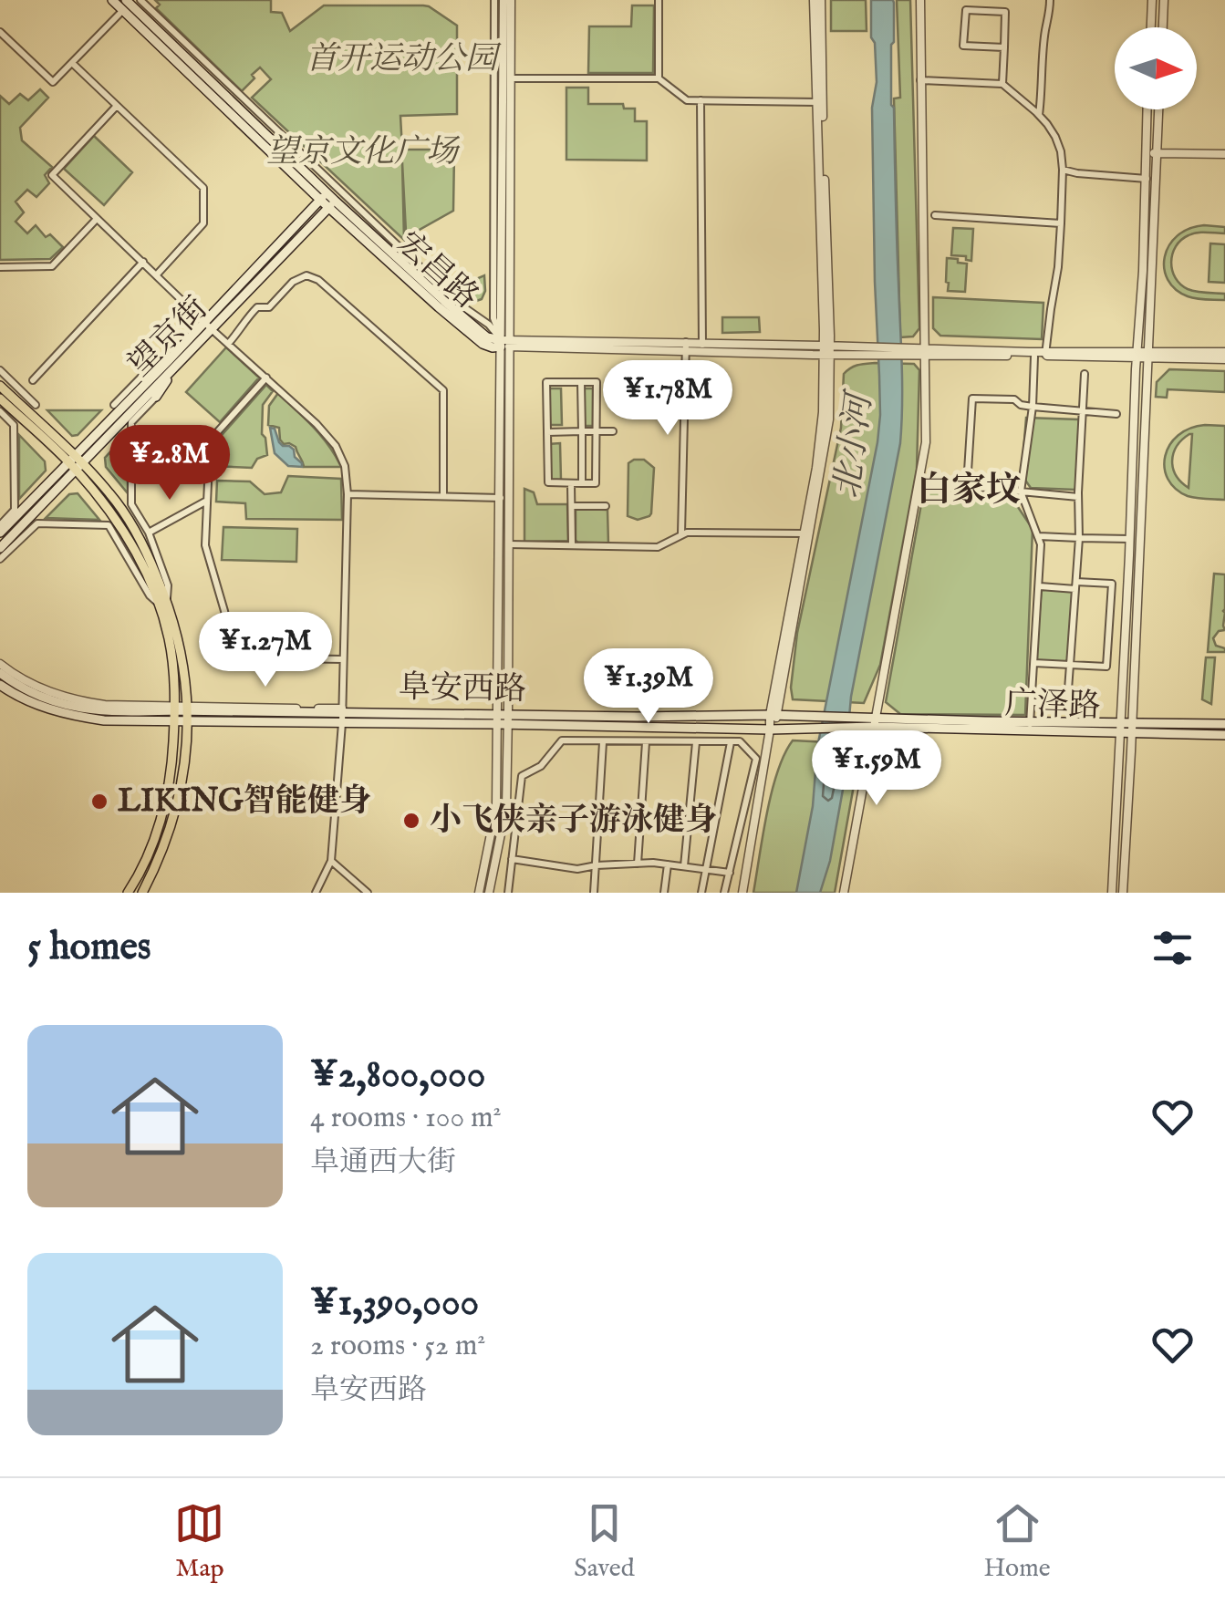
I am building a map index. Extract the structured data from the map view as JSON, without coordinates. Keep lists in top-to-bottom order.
{
  "streets": {
    "main road": [
      "宏昌路",
      "望京街",
      "阜安西路",
      "广泽路"
    ]
  },
  "crossings": [
    ["宏昌路", "望京街"],
    ["阜安西路", "广泽路"]
  ],
  "districts": ["白家坟"],
  "water": ["北小河"],
  "parks": ["首开运动公园", "望京文化广场"],
  "places": ["LIKING智能健身", "小飞侠亲子游泳健身"],
  "north": "right",
  "page": {
    "price": [
      "¥1.78M",
      "¥2.8M",
      "¥1.27M",
      "¥1.39M",
      "¥1.59M"
    ],
    "heading": "5 homes",
    "list": [
      {
        "name": "¥2,800,000",
        "note": "4 rooms · 100 m² · 阜通西大街"
      },
      {
        "name": "¥1,390,000",
        "note": "2 rooms · 52 m² · 阜安西路"
      }
    ],
    "tabs": ["Map", "Saved", "Home"]
  }
}
